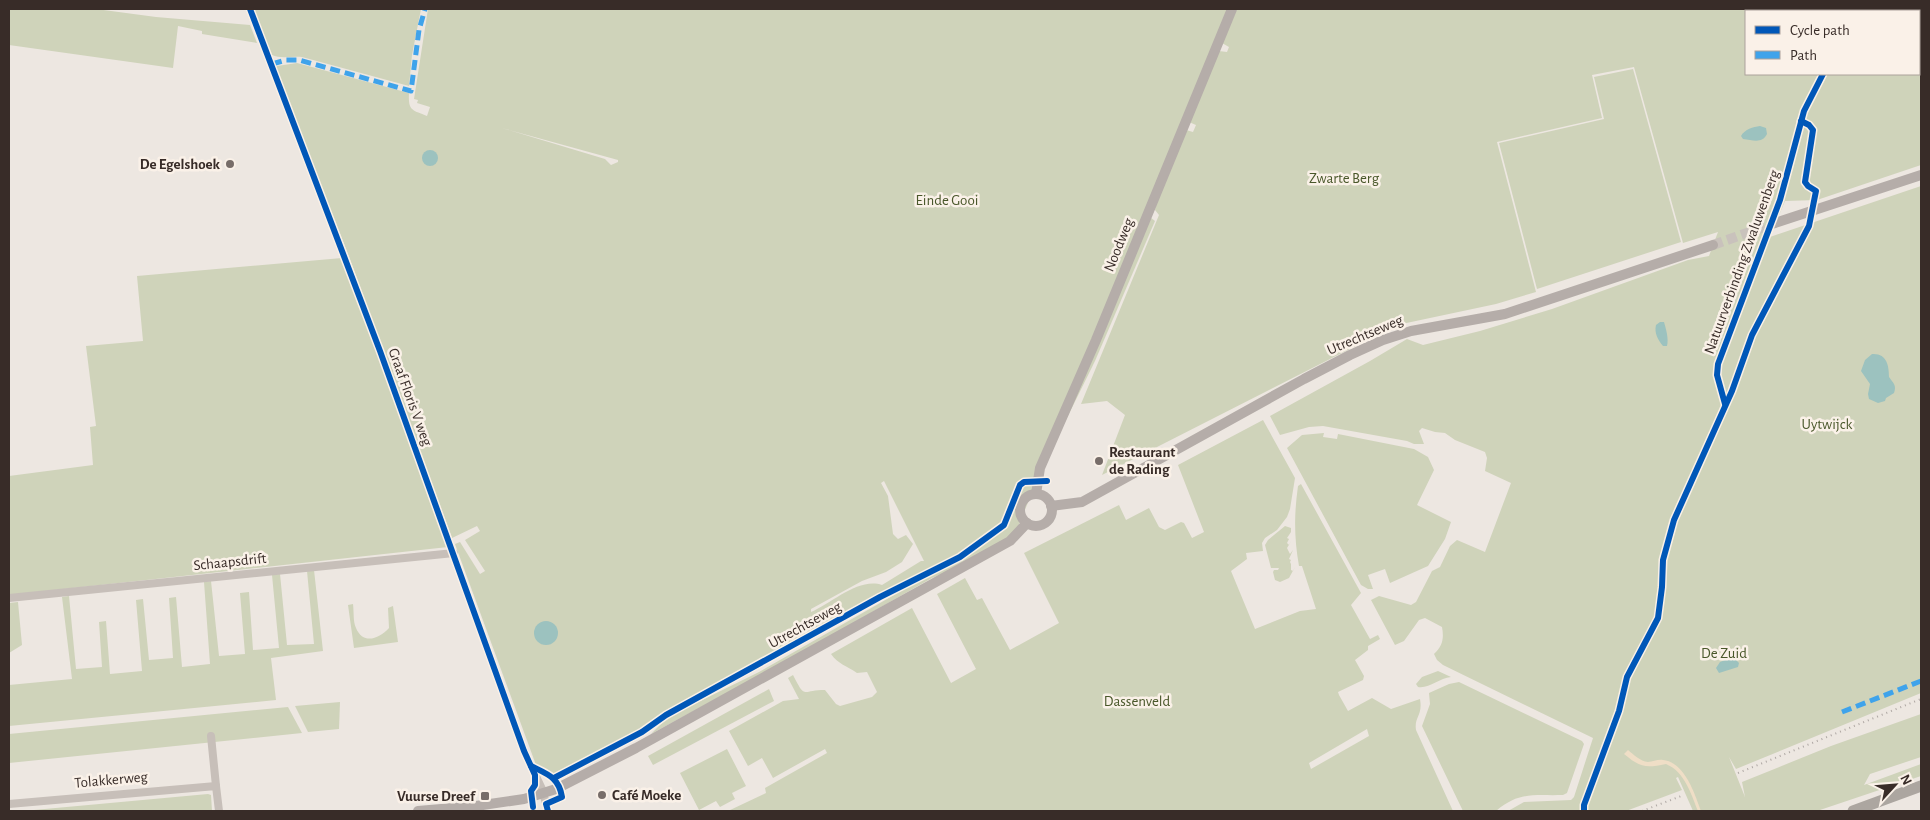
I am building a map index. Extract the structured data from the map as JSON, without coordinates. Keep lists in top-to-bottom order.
{
  "streets": {
    "main road": ["Noodweg", "Utrechtseweg"],
    "street": ["Graaf Floris V weg", "Schaapsdrift", "Tolakkerweg"],
    "cycle path": ["Natuurverbinding Zwaluwenberg"]
  },
  "crossings": [
    ["Noodweg", "Utrechtseweg"],
    ["Utrechtseweg", "Graaf Floris V weg"],
    ["Graaf Floris V weg", "Schaapsdrift"]
  ],
  "parks": [
    "Zwarte Berg",
    "Einde Gooi",
    "Uytwijck",
    "De Zuid",
    "Dassenveld"
  ],
  "places": {
    "other": ["De Egelshoek", "Restaurant de Rading", "Café Moeke"],
    "transit": ["Vuurse Dreef"]
  },
  "legend": ["Cycle path", "Path"],
  "north": "top right"
}
